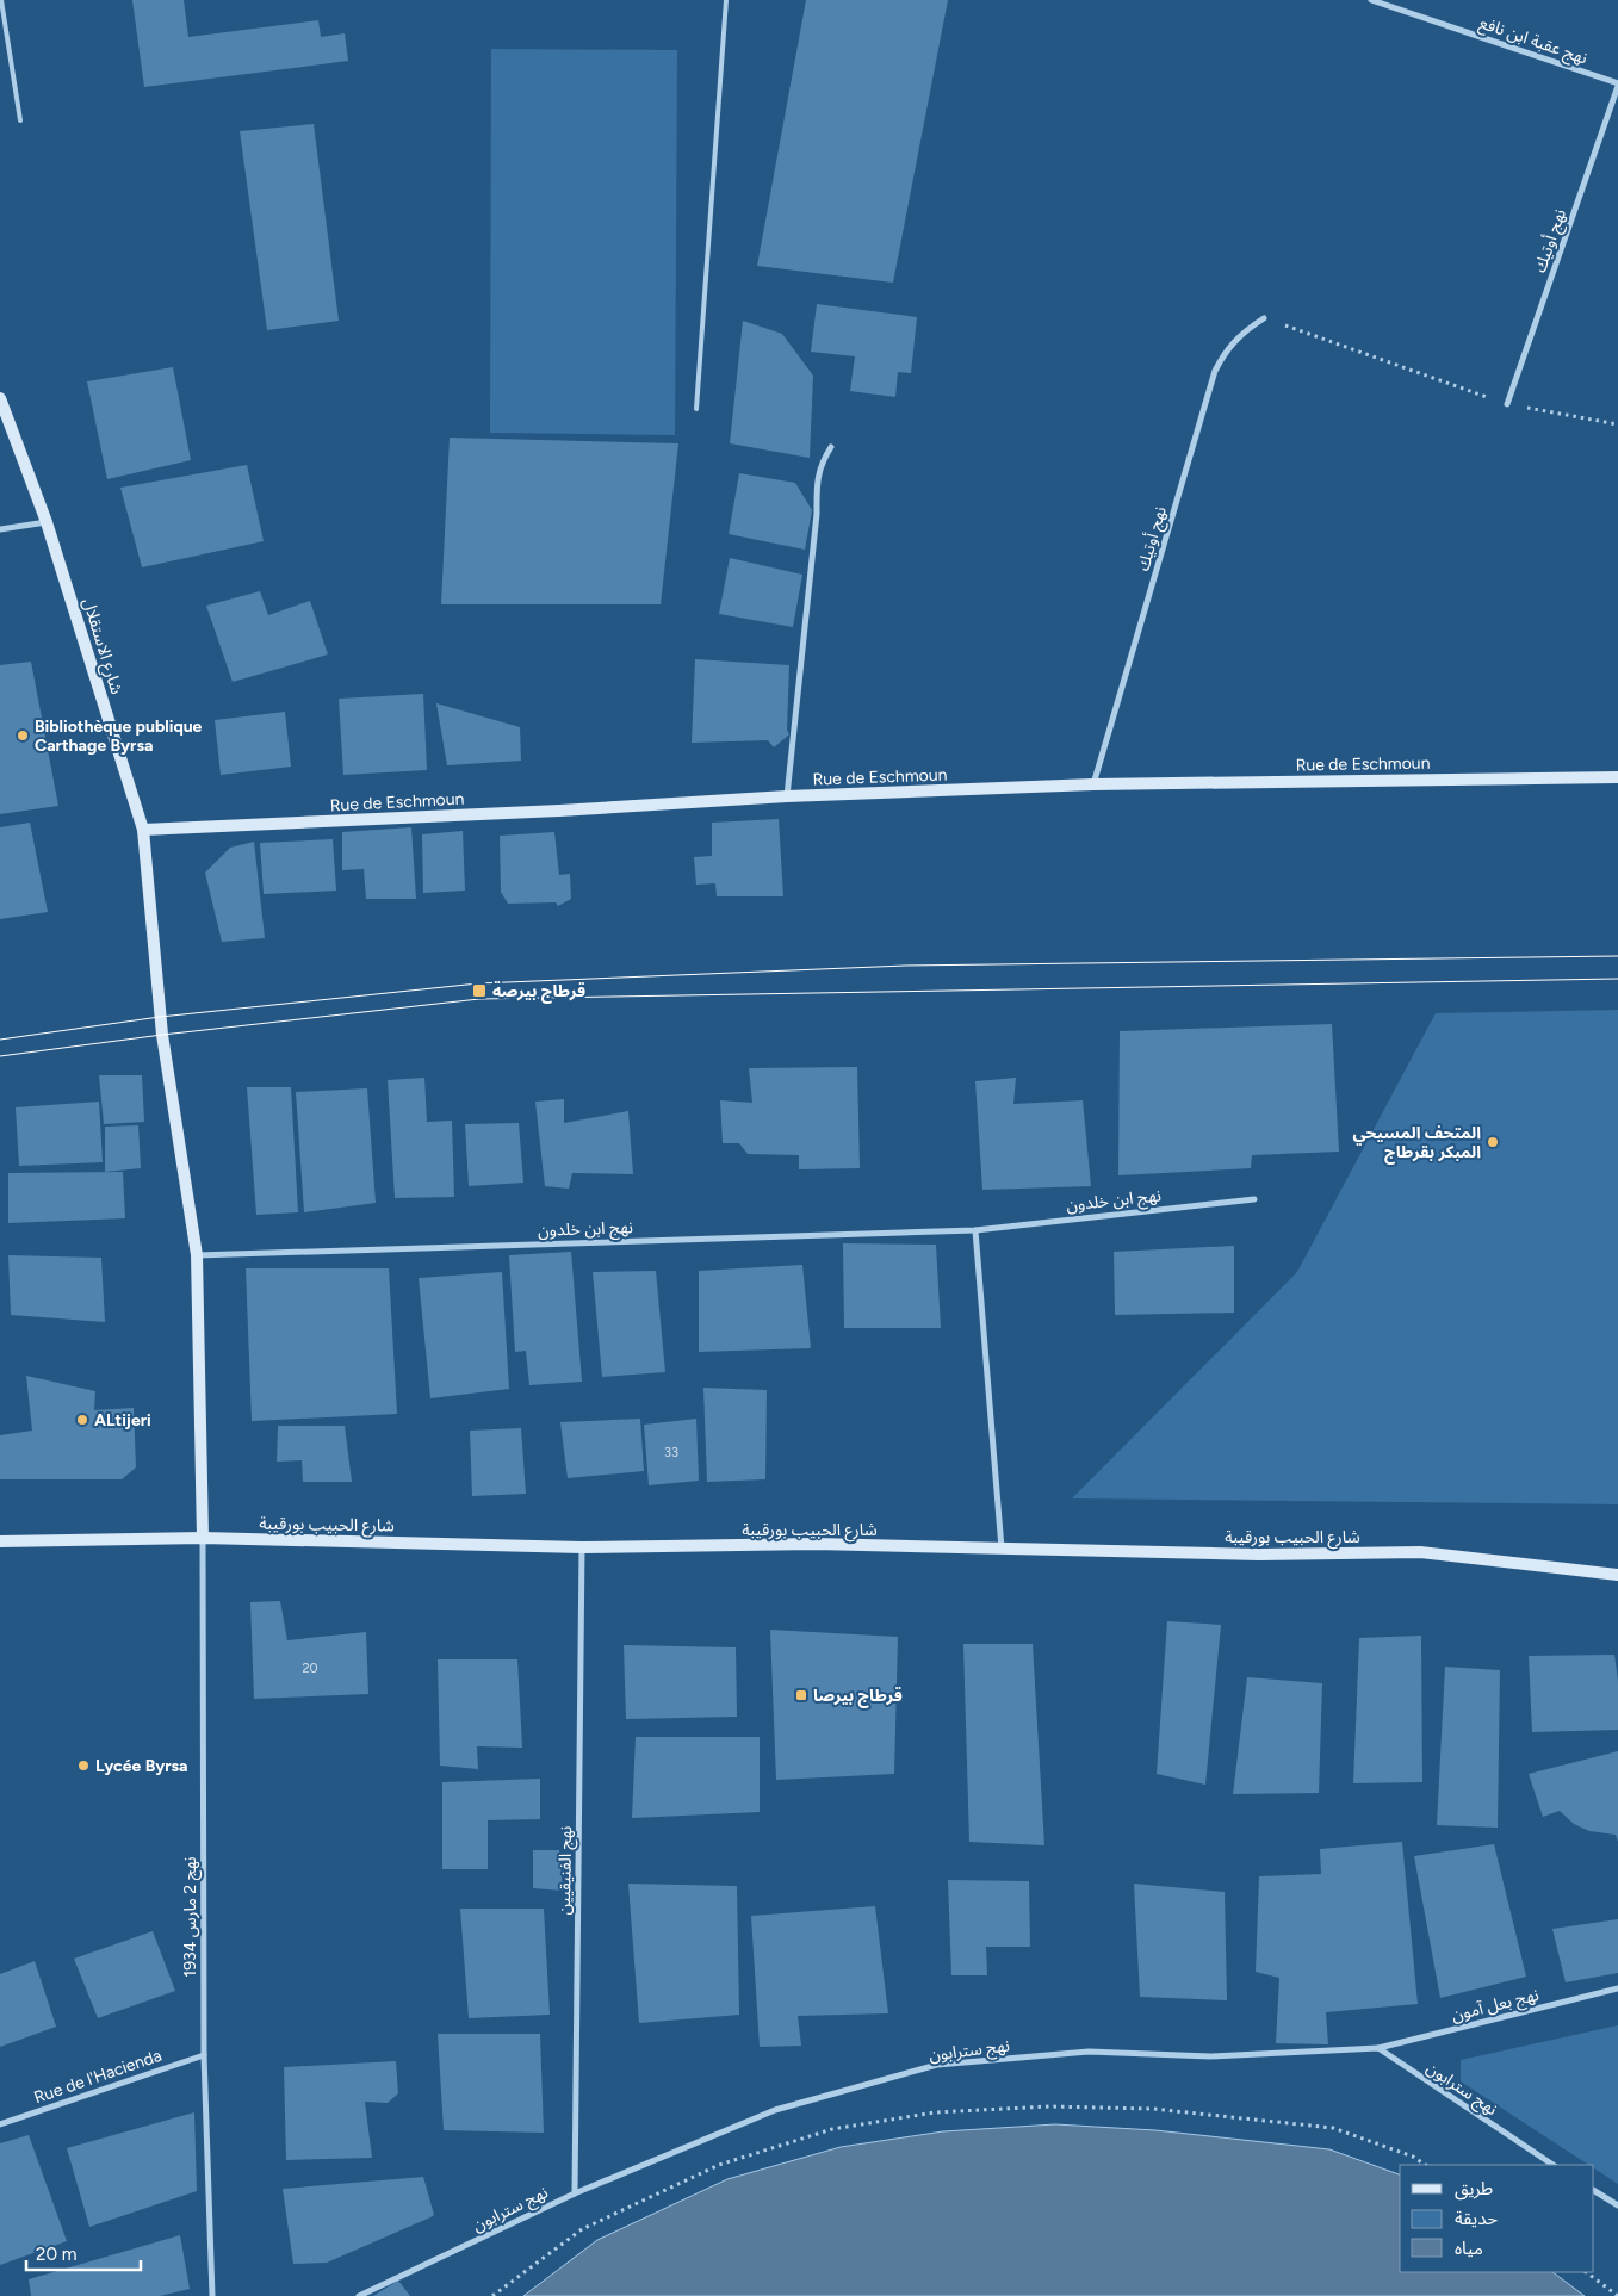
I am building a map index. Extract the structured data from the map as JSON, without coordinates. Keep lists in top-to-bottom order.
{
  "streets": {
    "street": [
      "نهج عقبة ابن نافع",
      "نهج أوتيك",
      "شارع الاستقلال",
      "Rue de Eschmoun",
      "نهج ابن خلدون",
      "شارع الحبيب بورقيبة",
      "نهج الفنيقيين",
      "نهج 2 مارس 1934",
      "نهج بعل آمون",
      "نهج سترابون",
      "Rue de l'Hacienda"
    ]
  },
  "crossings": [
    ["نهج عقبة ابن نافع", "نهج أوتيك"],
    ["نهج أوتيك", "Rue de Eschmoun"],
    ["شارع الاستقلال", "Rue de Eschmoun"],
    ["شارع الاستقلال", "نهج ابن خلدون"],
    ["شارع الاستقلال", "شارع الحبيب بورقيبة"],
    ["شارع الاستقلال", "نهج 2 مارس 1934"],
    ["شارع الحبيب بورقيبة", "نهج الفنيقيين"],
    ["شارع الحبيب بورقيبة", "نهج 2 مارس 1934"],
    ["نهج الفنيقيين", "نهج سترابون"],
    ["نهج 2 مارس 1934", "Rue de l'Hacienda"],
    ["نهج بعل آمون", "نهج سترابون"]
  ],
  "places": {
    "other": [
      "Bibliothèque publique Carthage Byrsa",
      "المتحف المسيحي المبكر بقرطاج",
      "ALtijeri",
      "Lycée Byrsa"
    ],
    "transit": ["قرطاج بيرصة", "قرطاج بيرصا"]
  },
  "house_numbers": ["33", "20"],
  "legend": ["طريق", "حديقة", "مياه"],
  "scale_bar": "20 m"
}
